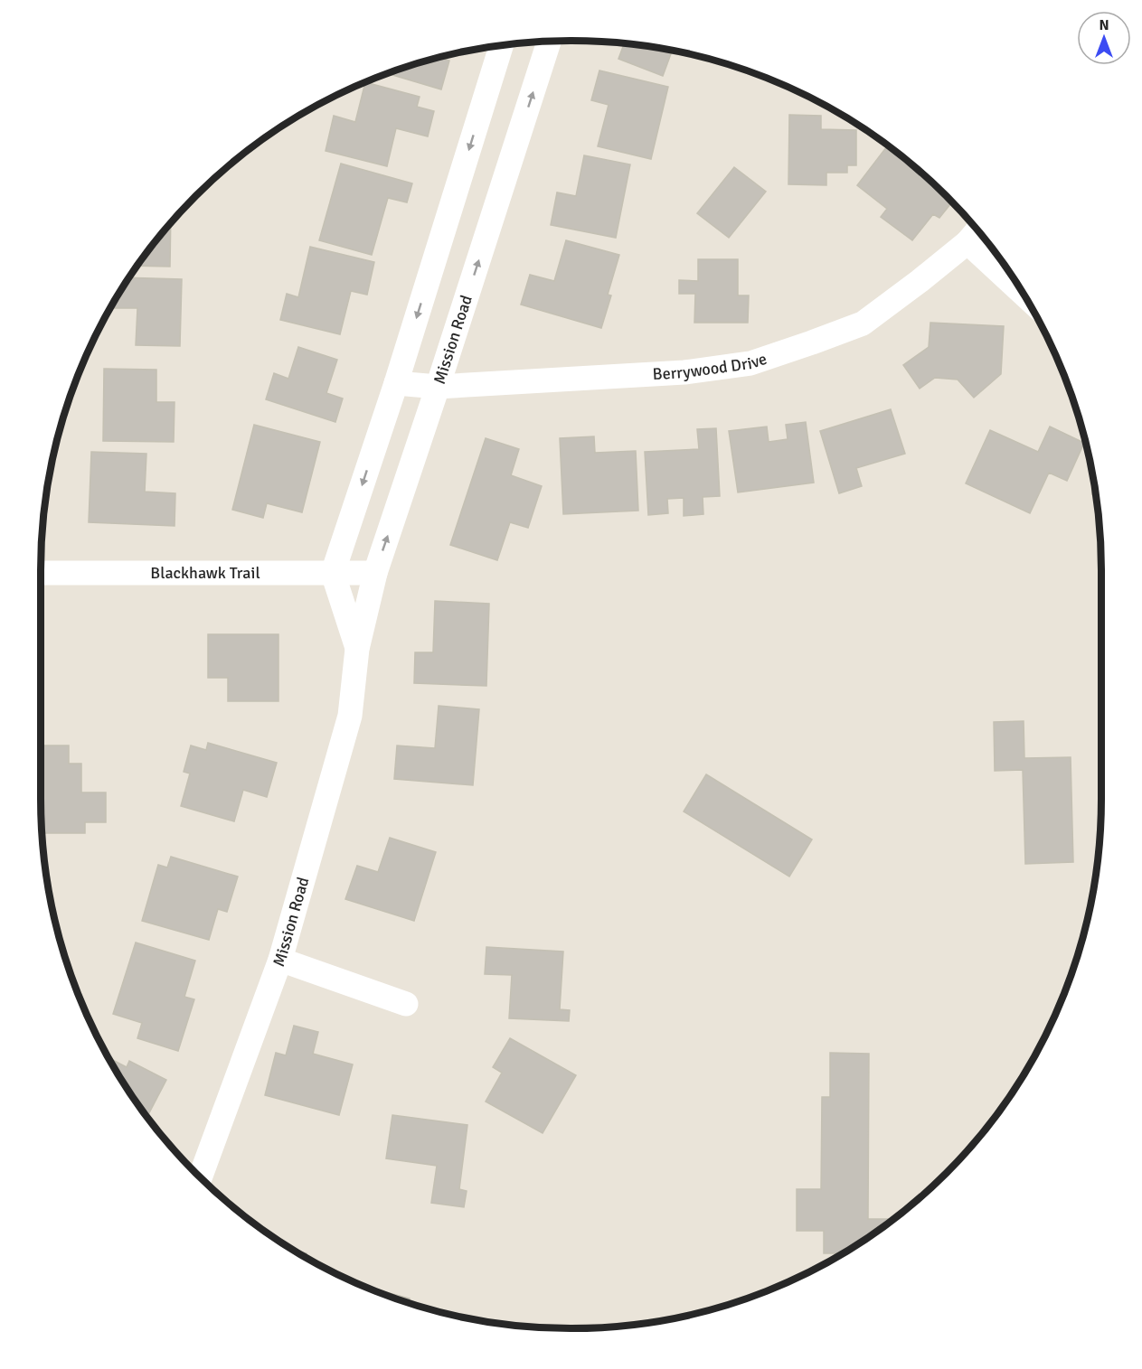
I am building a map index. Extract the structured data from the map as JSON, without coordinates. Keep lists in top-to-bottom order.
{
  "streets": {
    "street": ["Mission Road", "Berrywood Drive", "Blackhawk Trail"]
  },
  "crossings": [
    ["Mission Road", "Berrywood Drive"],
    ["Mission Road", "Blackhawk Trail"]
  ],
  "north": "top"
}
